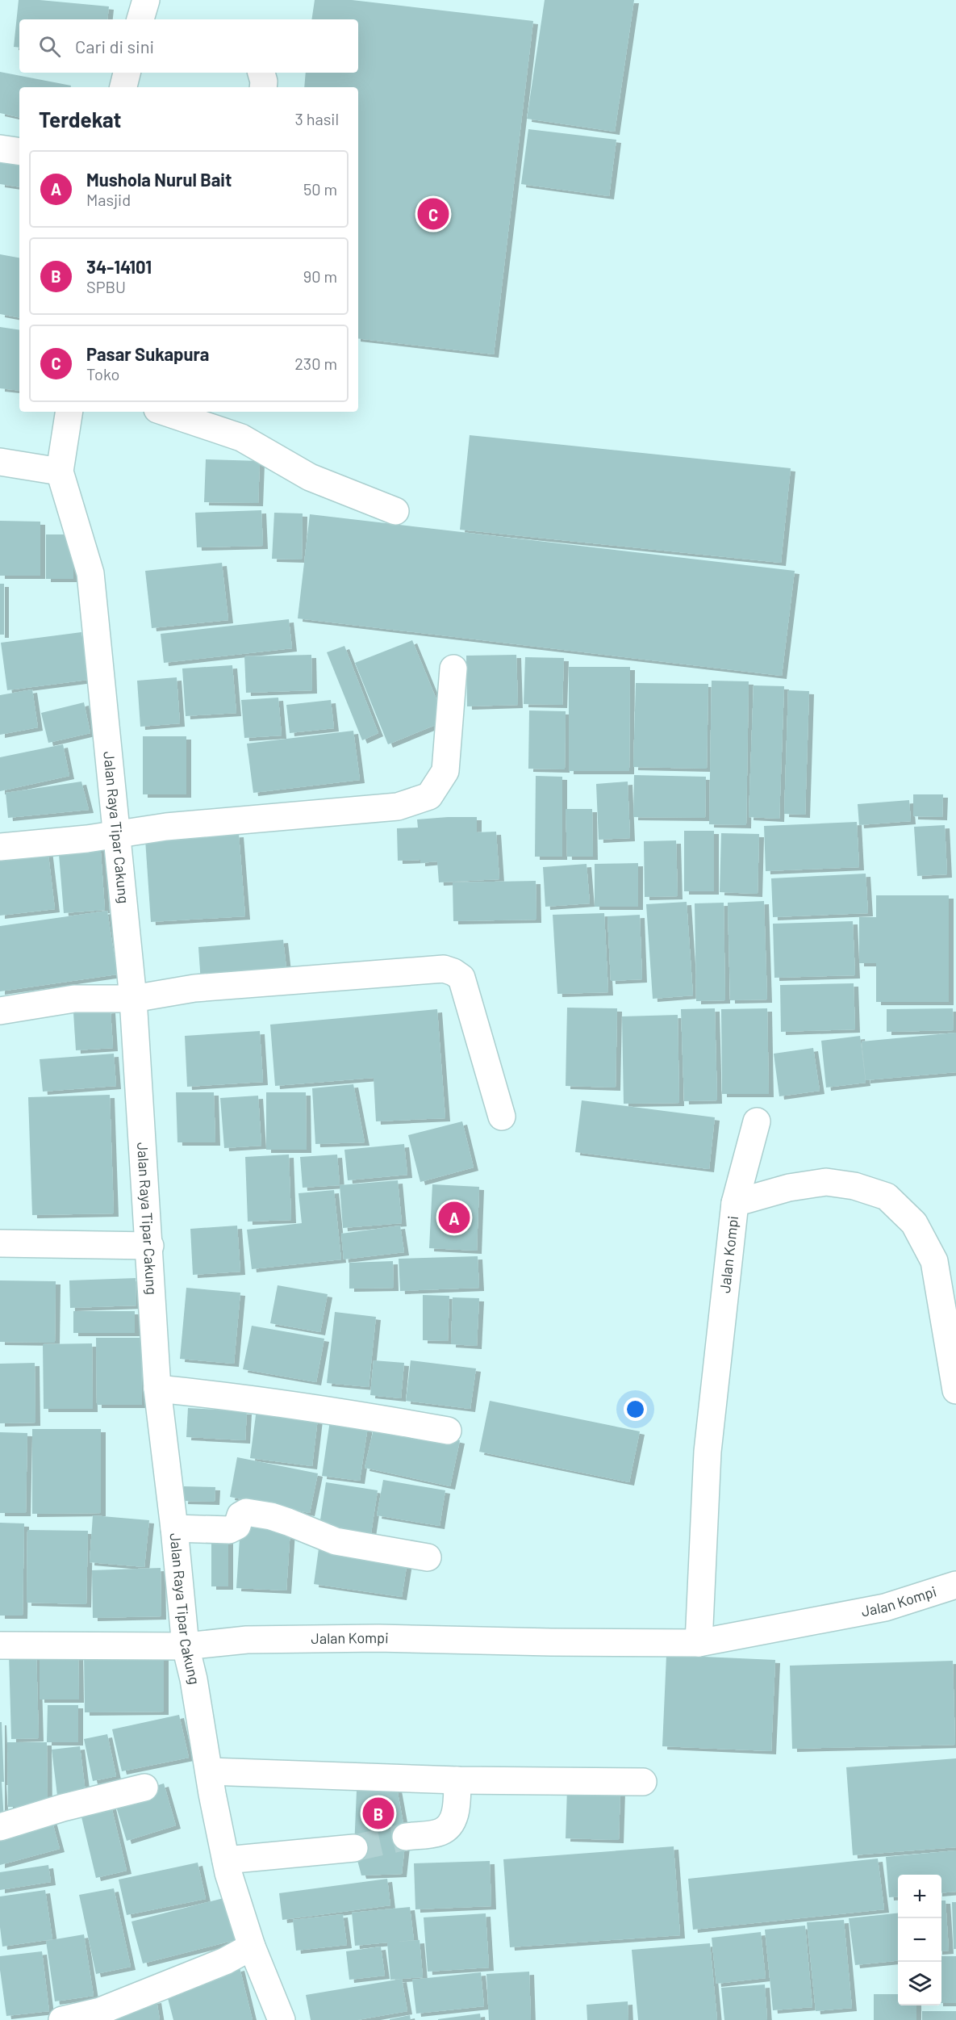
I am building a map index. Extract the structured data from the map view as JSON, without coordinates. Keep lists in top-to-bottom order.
{
  "streets": {
    "street": ["Jalan Raya Tipar Cakung", "Jalan Kompi"]
  },
  "crossings": [
    ["Jalan Raya Tipar Cakung", "Jalan Kompi"]
  ],
  "page": {
    "search": "Cari di sini",
    "heading": ["Terdekat", "3 hasil"],
    "list": [
      {
        "mark": "A",
        "name": "Mushola Nurul Bait",
        "note": "Masjid",
        "value": "50 m"
      },
      {
        "mark": "B",
        "name": "34-14101",
        "note": "SPBU",
        "value": "90 m"
      },
      {
        "mark": "C",
        "name": "Pasar Sukapura",
        "note": "Toko",
        "value": "230 m"
      }
    ],
    "pins": ["C", "A", "B"],
    "map_buttons": ["+", "−"]
  }
}
